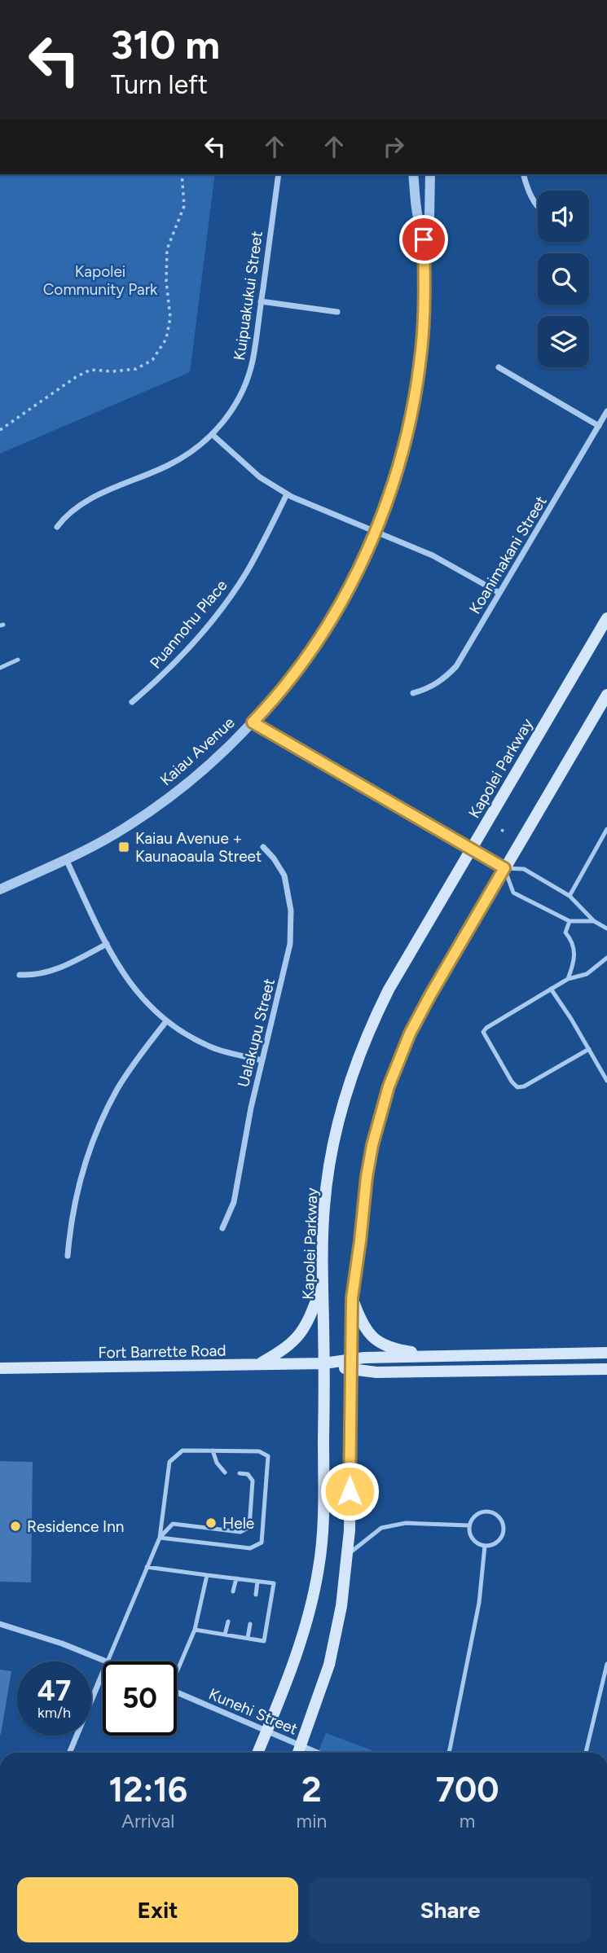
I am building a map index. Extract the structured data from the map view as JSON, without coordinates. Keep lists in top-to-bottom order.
{
  "streets": {
    "main road": ["Kapolei Parkway", "Fort Barrette Road"],
    "street": [
      "Kuipuakukui Street",
      "Koanimakani Street",
      "Puannohu Place",
      "Kaiau Avenue",
      "Ualakupu Street",
      "Kunehi Street"
    ]
  },
  "crossings": [
    ["Kapolei Parkway", "Fort Barrette Road"],
    ["Kapolei Parkway", "Kunehi Street"]
  ],
  "parks": ["Kapolei Community Park"],
  "places": {
    "transit": ["Kaiau Avenue + Kaunaoaula Street"],
    "other": ["Hele", "Residence Inn"]
  },
  "page": {
    "turn": ["310 m", "Turn left"],
    "speed": "47 km/h",
    "limit": "50",
    "eta": [
      "12:16",
      "Arrival",
      "2",
      "min",
      "700",
      "m"
    ],
    "buttons": ["Exit", "Share"]
  }
}
